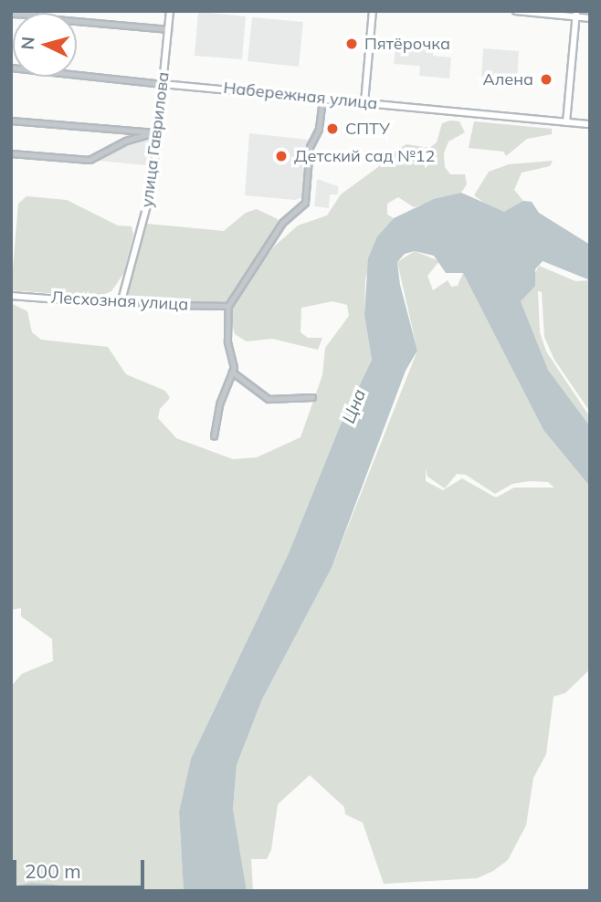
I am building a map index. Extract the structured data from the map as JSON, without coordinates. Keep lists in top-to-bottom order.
{
  "streets": {
    "street": ["Набережная улица", "улица Гаврилова", "Лесхозная улица"]
  },
  "crossings": [
    ["Набережная улица", "улица Гаврилова"],
    ["улица Гаврилова", "Лесхозная улица"]
  ],
  "water": ["Цна"],
  "places": [
    "Пятёрочка",
    "Алена",
    "СПТУ",
    "Детский сад №12"
  ],
  "scale_bar": "200 m",
  "north": "left"
}
